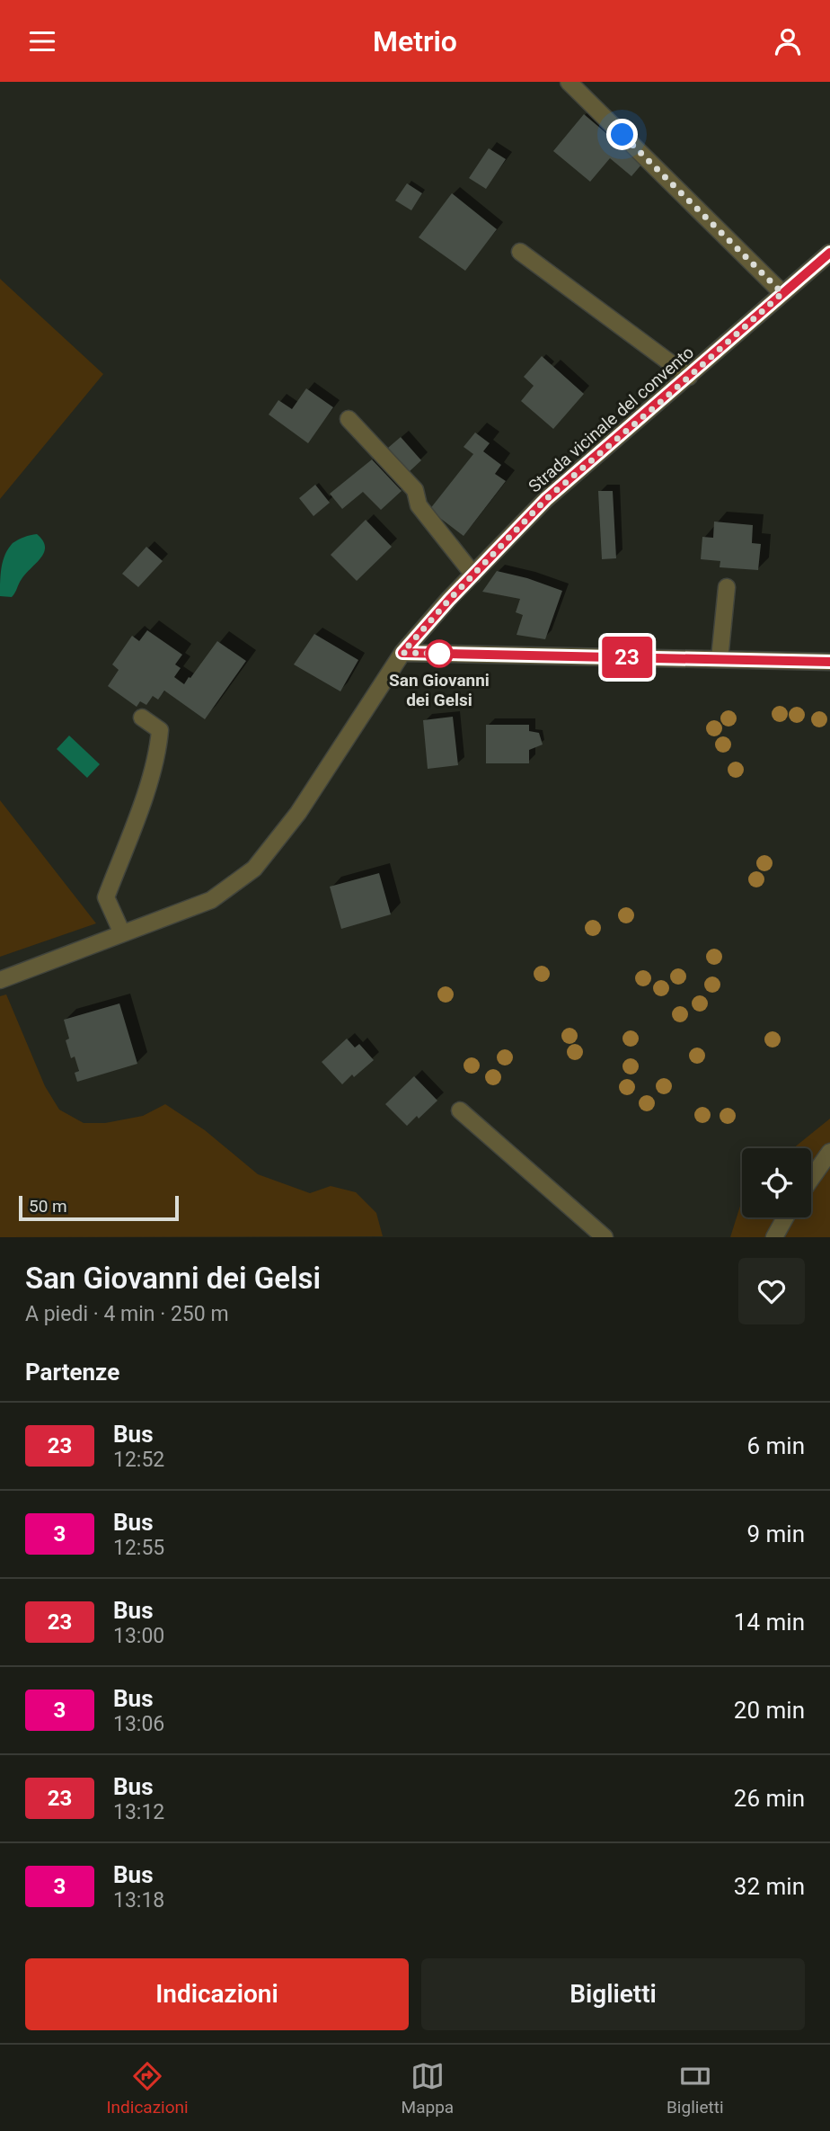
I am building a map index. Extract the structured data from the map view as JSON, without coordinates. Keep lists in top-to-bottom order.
{
  "streets": {
    "street": ["Strada vicinale del convento"]
  },
  "places": ["San Giovanni dei Gelsi"],
  "lines": ["bus line 23"],
  "scale_bar": "50 m",
  "page": {
    "header": "Metrio",
    "on_map": "23",
    "scale": "50 m",
    "heading": [
      ["San Giovanni dei Gelsi", "A piedi · 4 min · 250 m"],
      "Partenze"
    ],
    "list": [
      {
        "mark": "23",
        "name": "Bus",
        "note": "12:52",
        "value": "6 min"
      },
      {
        "mark": "3",
        "name": "Bus",
        "note": "12:55",
        "value": "9 min"
      },
      {
        "mark": "23",
        "name": "Bus",
        "note": "13:00",
        "value": "14 min"
      },
      {
        "mark": "3",
        "name": "Bus",
        "note": "13:06",
        "value": "20 min"
      },
      {
        "mark": "23",
        "name": "Bus",
        "note": "13:12",
        "value": "26 min"
      },
      {
        "mark": "3",
        "name": "Bus",
        "note": "13:18",
        "value": "32 min"
      }
    ],
    "buttons": ["Indicazioni", "Biglietti"],
    "tabs": ["Indicazioni", "Mappa", "Biglietti"]
  }
}
